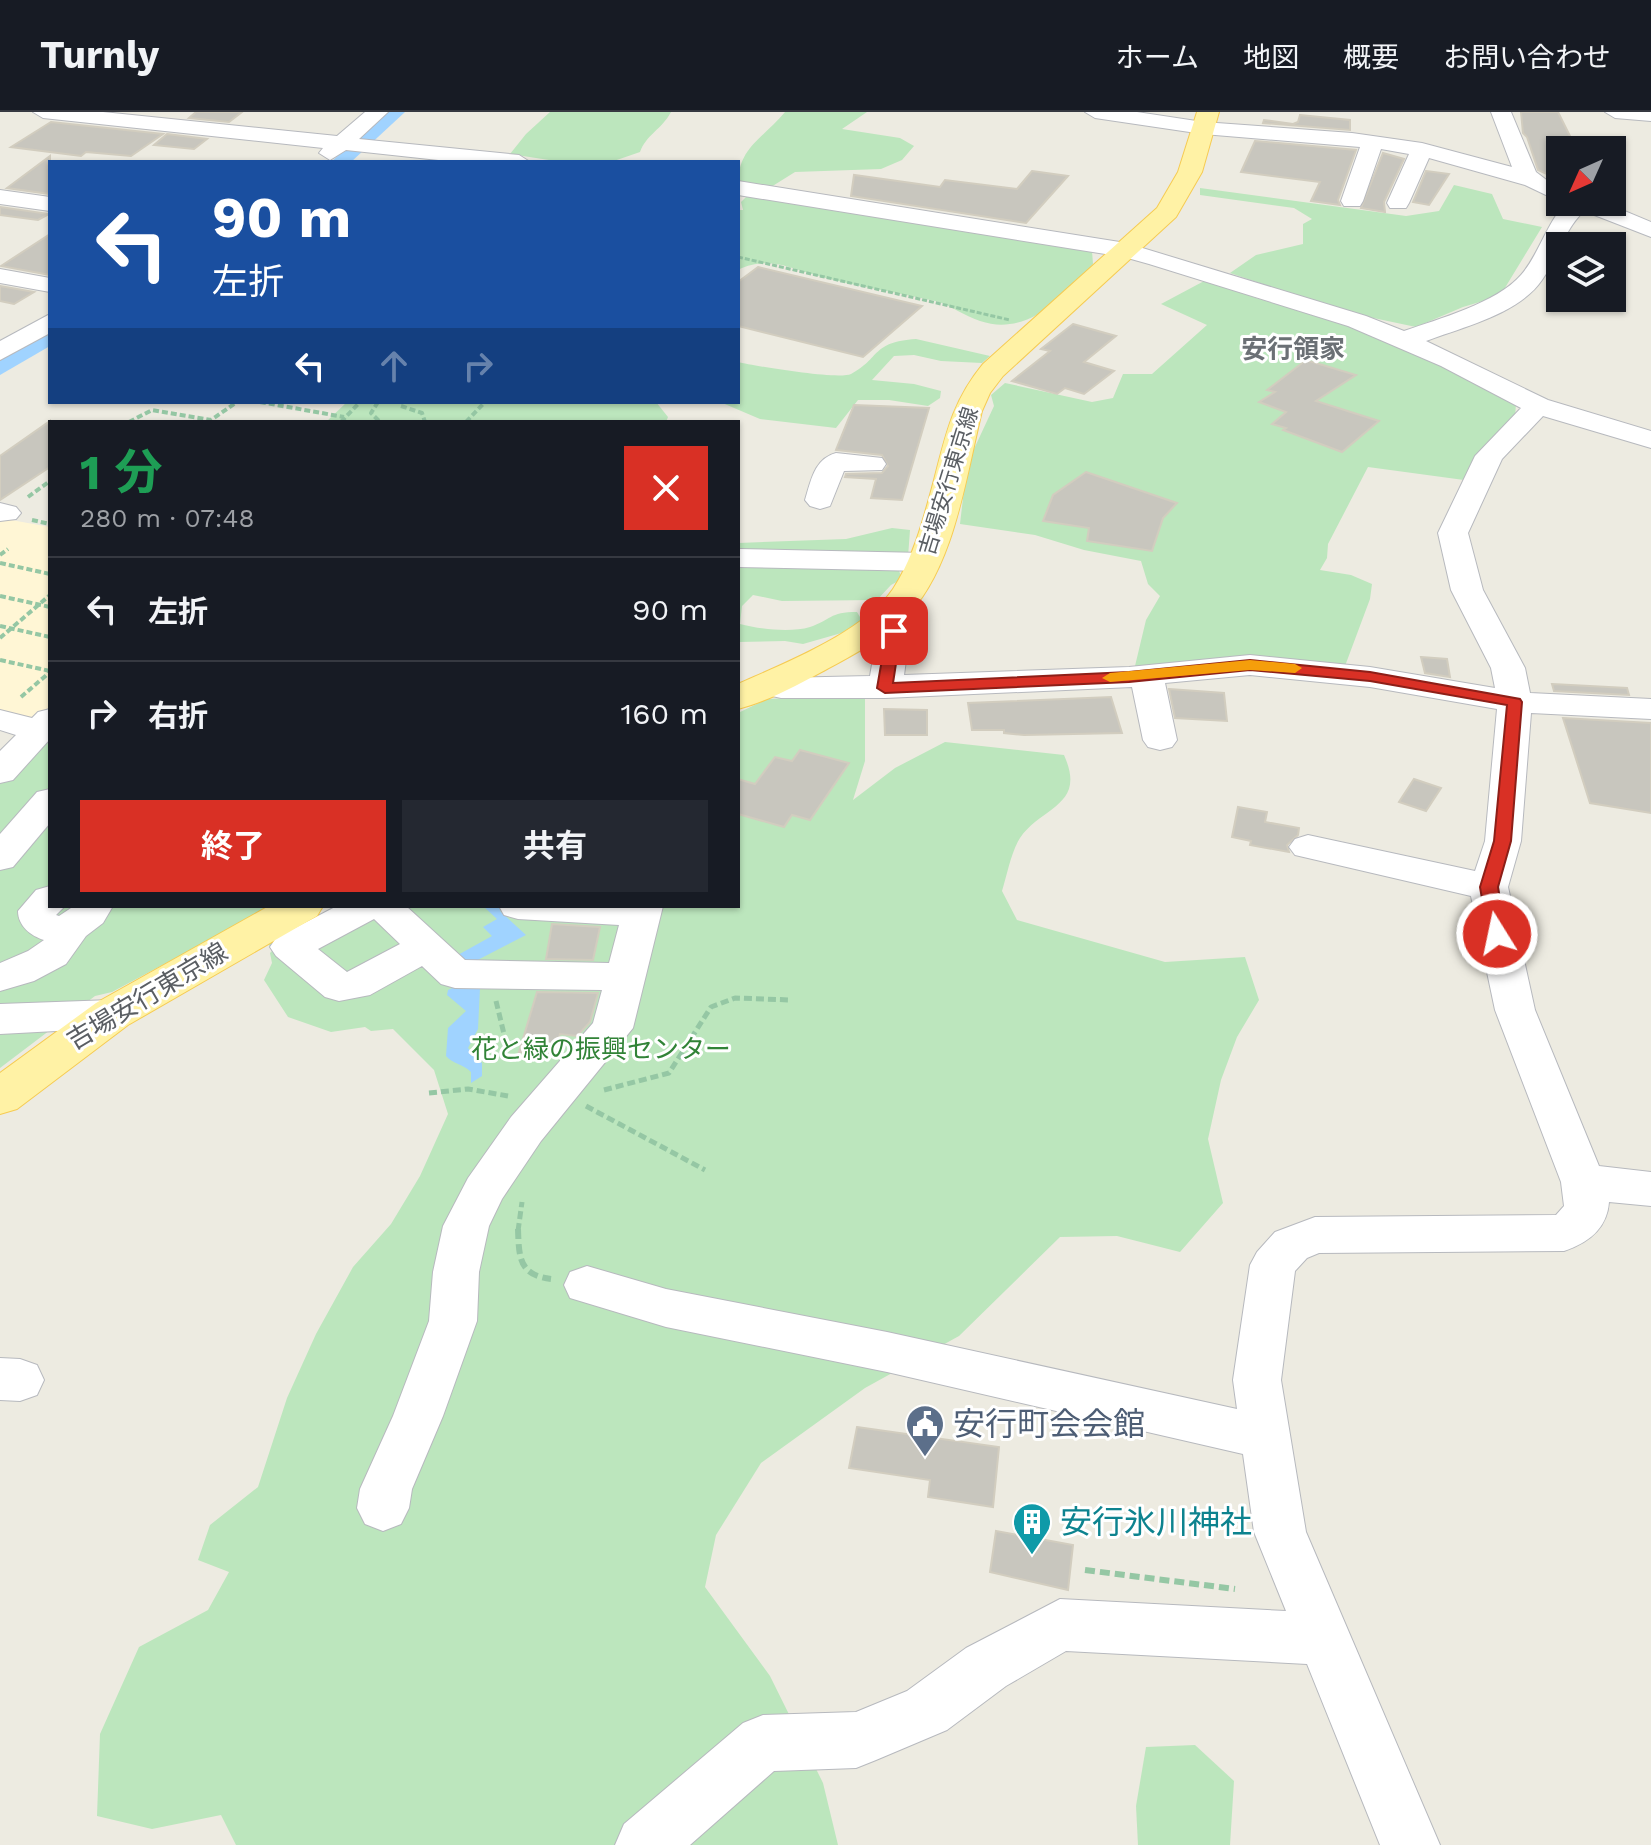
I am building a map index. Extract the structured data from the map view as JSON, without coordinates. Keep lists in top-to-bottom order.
{
  "streets": {
    "main road": ["吉場安行東京線"]
  },
  "districts": ["安行領家"],
  "parks": ["花と緑の振興センター"],
  "places": {
    "public building": ["安行町会会館"],
    "building": ["安行氷川神社"]
  },
  "north": "bottom left",
  "page": {
    "header": "Turnly",
    "nav": [
      "ホーム",
      "地図",
      "概要",
      "お問い合わせ"
    ],
    "turn": ["90 m", "左折"],
    "heading": ["1 分", "280 m · 07:48"],
    "list": [
      {
        "name": "左折",
        "value": "90 m"
      },
      {
        "name": "右折",
        "value": "160 m"
      }
    ],
    "buttons": ["終了", "共有"]
  }
}
